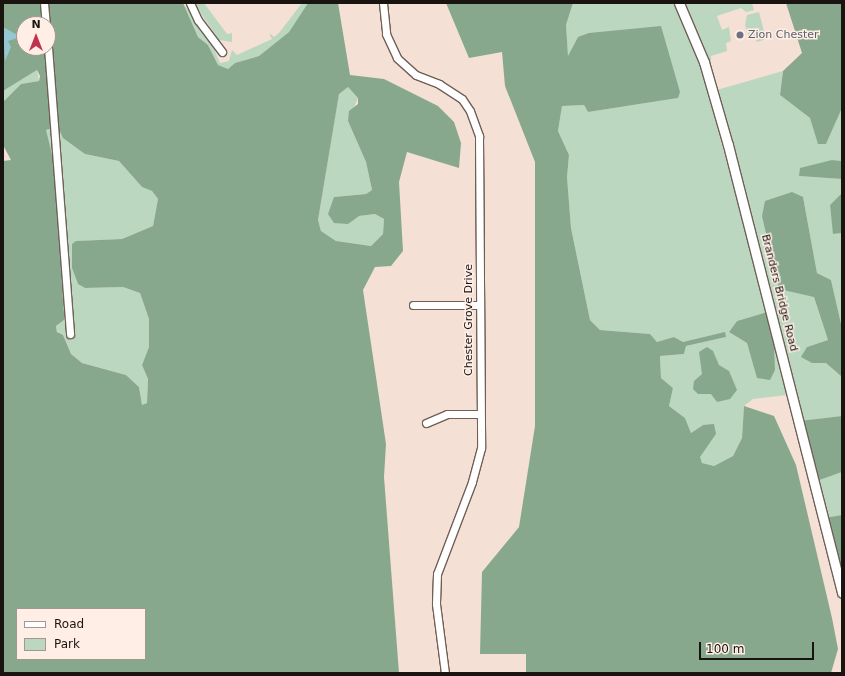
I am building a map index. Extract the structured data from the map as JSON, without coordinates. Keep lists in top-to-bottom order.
{
  "streets": {
    "street": ["Branders Bridge Road", "Chester Grove Drive"]
  },
  "places": ["Zion Chester"],
  "legend": ["Road", "Park"],
  "scale_bar": "100 m",
  "north": "top"
}
